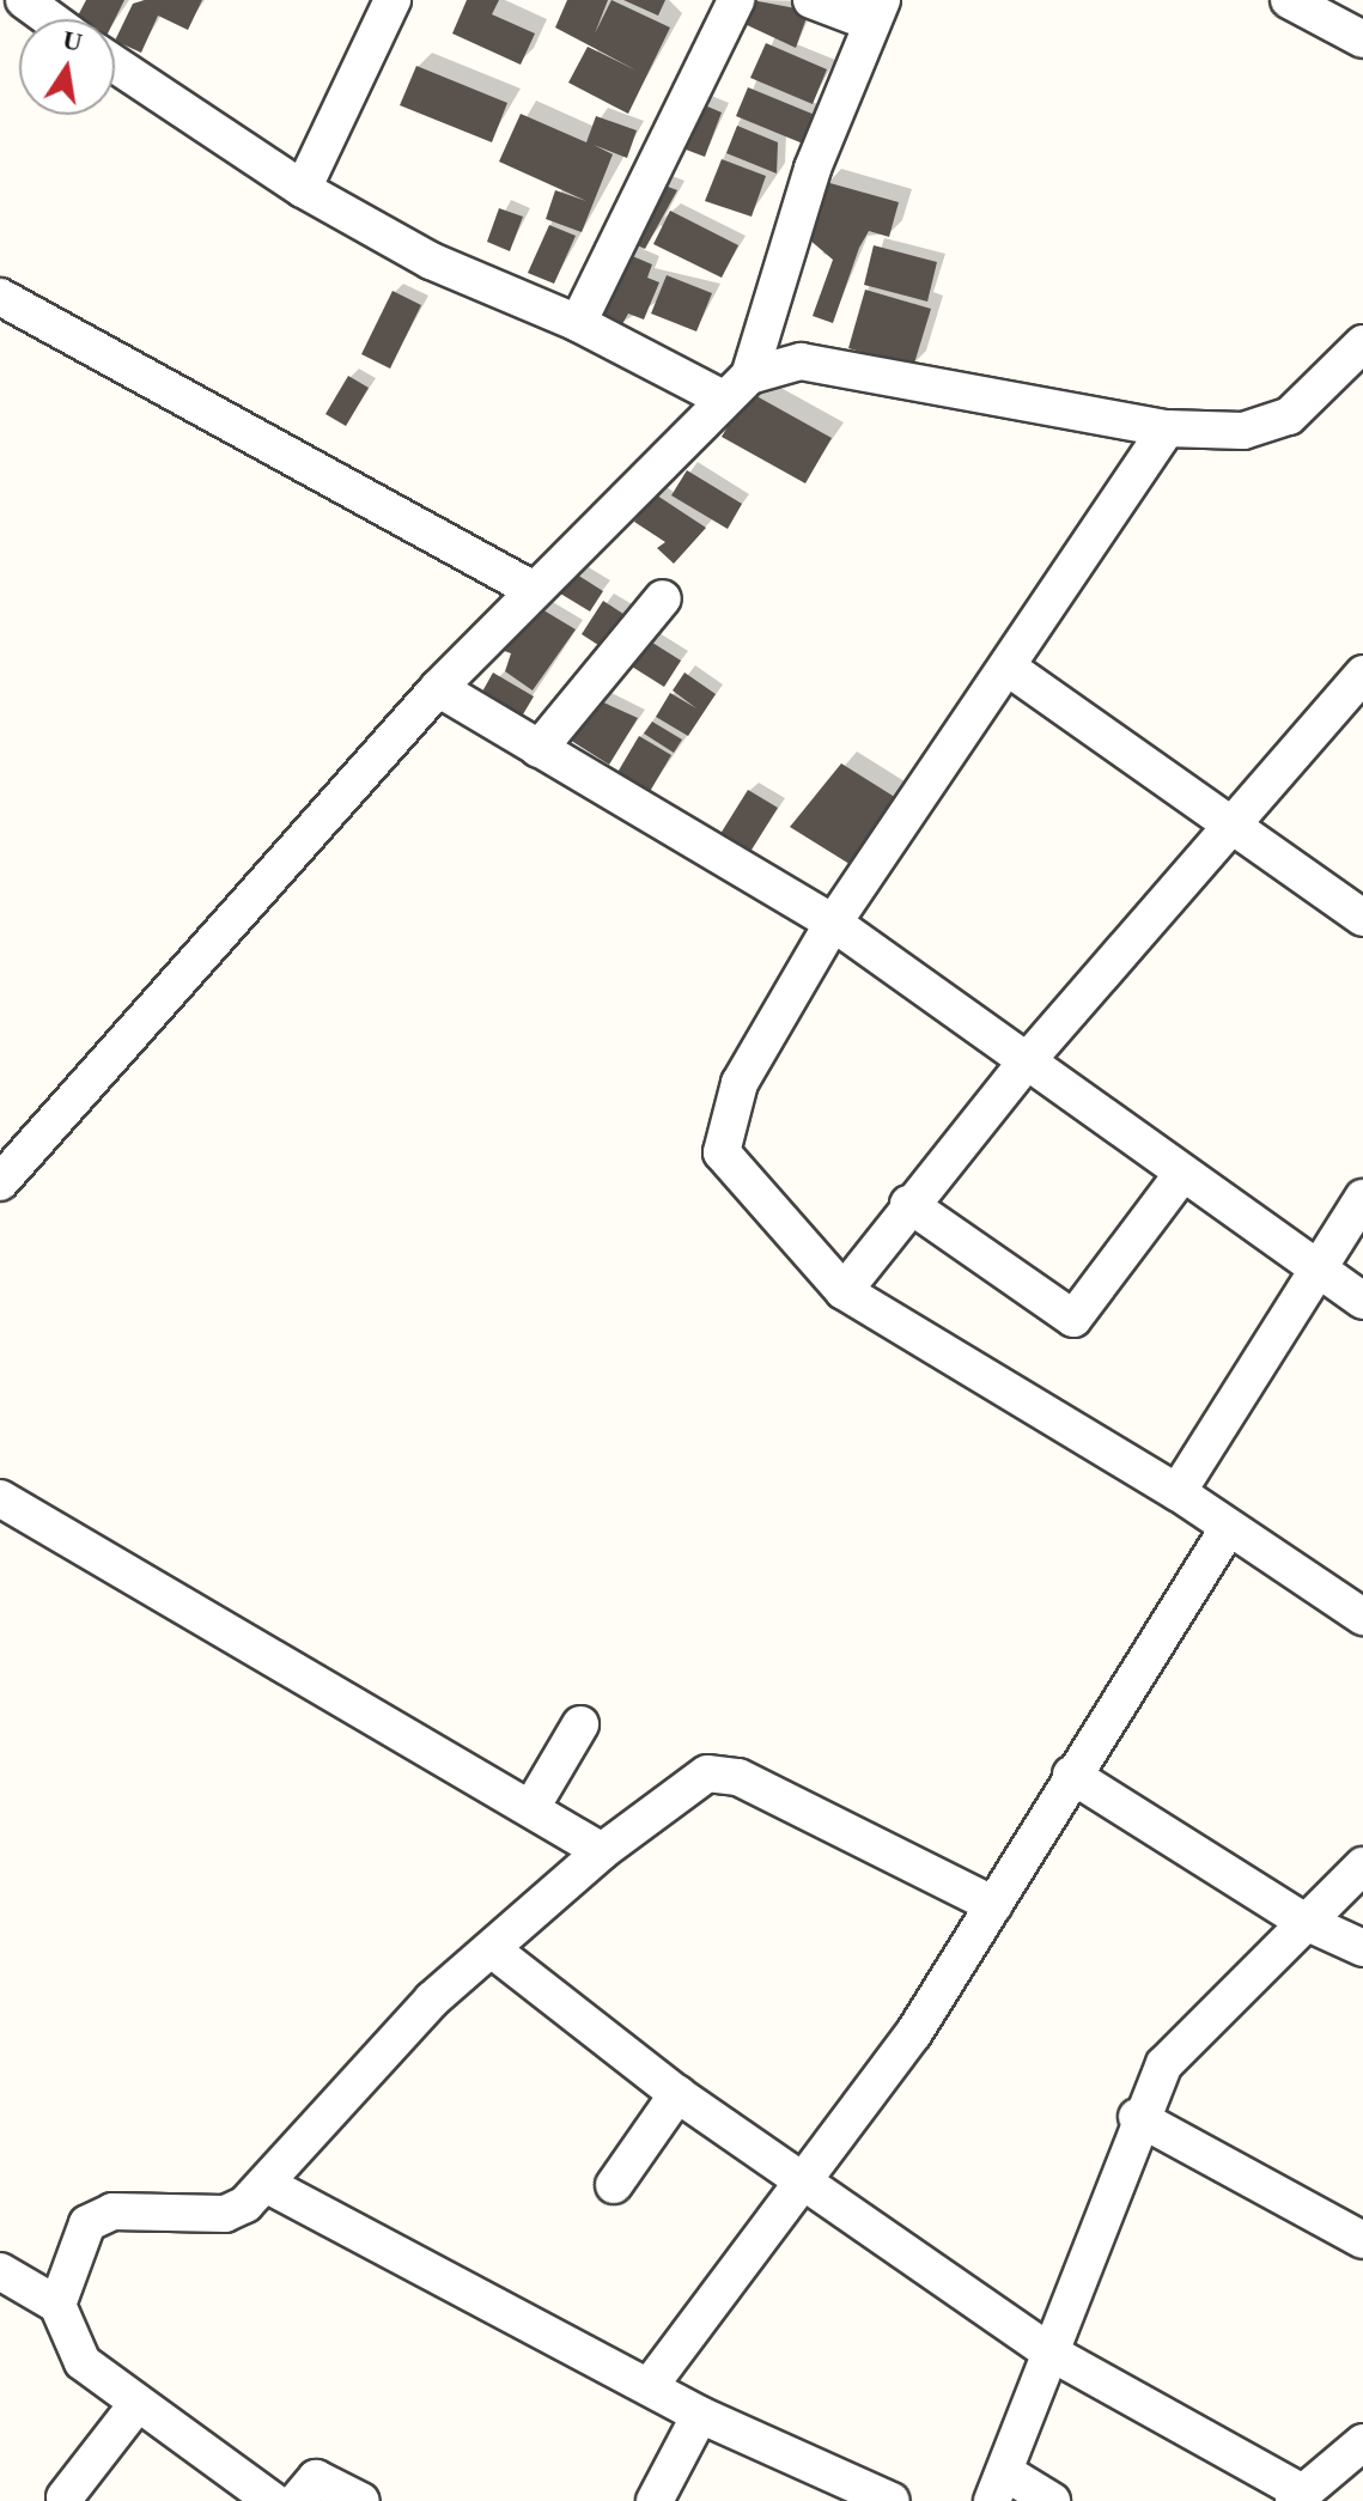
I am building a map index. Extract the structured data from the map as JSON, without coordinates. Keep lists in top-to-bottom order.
{
  "north": "top"
}
